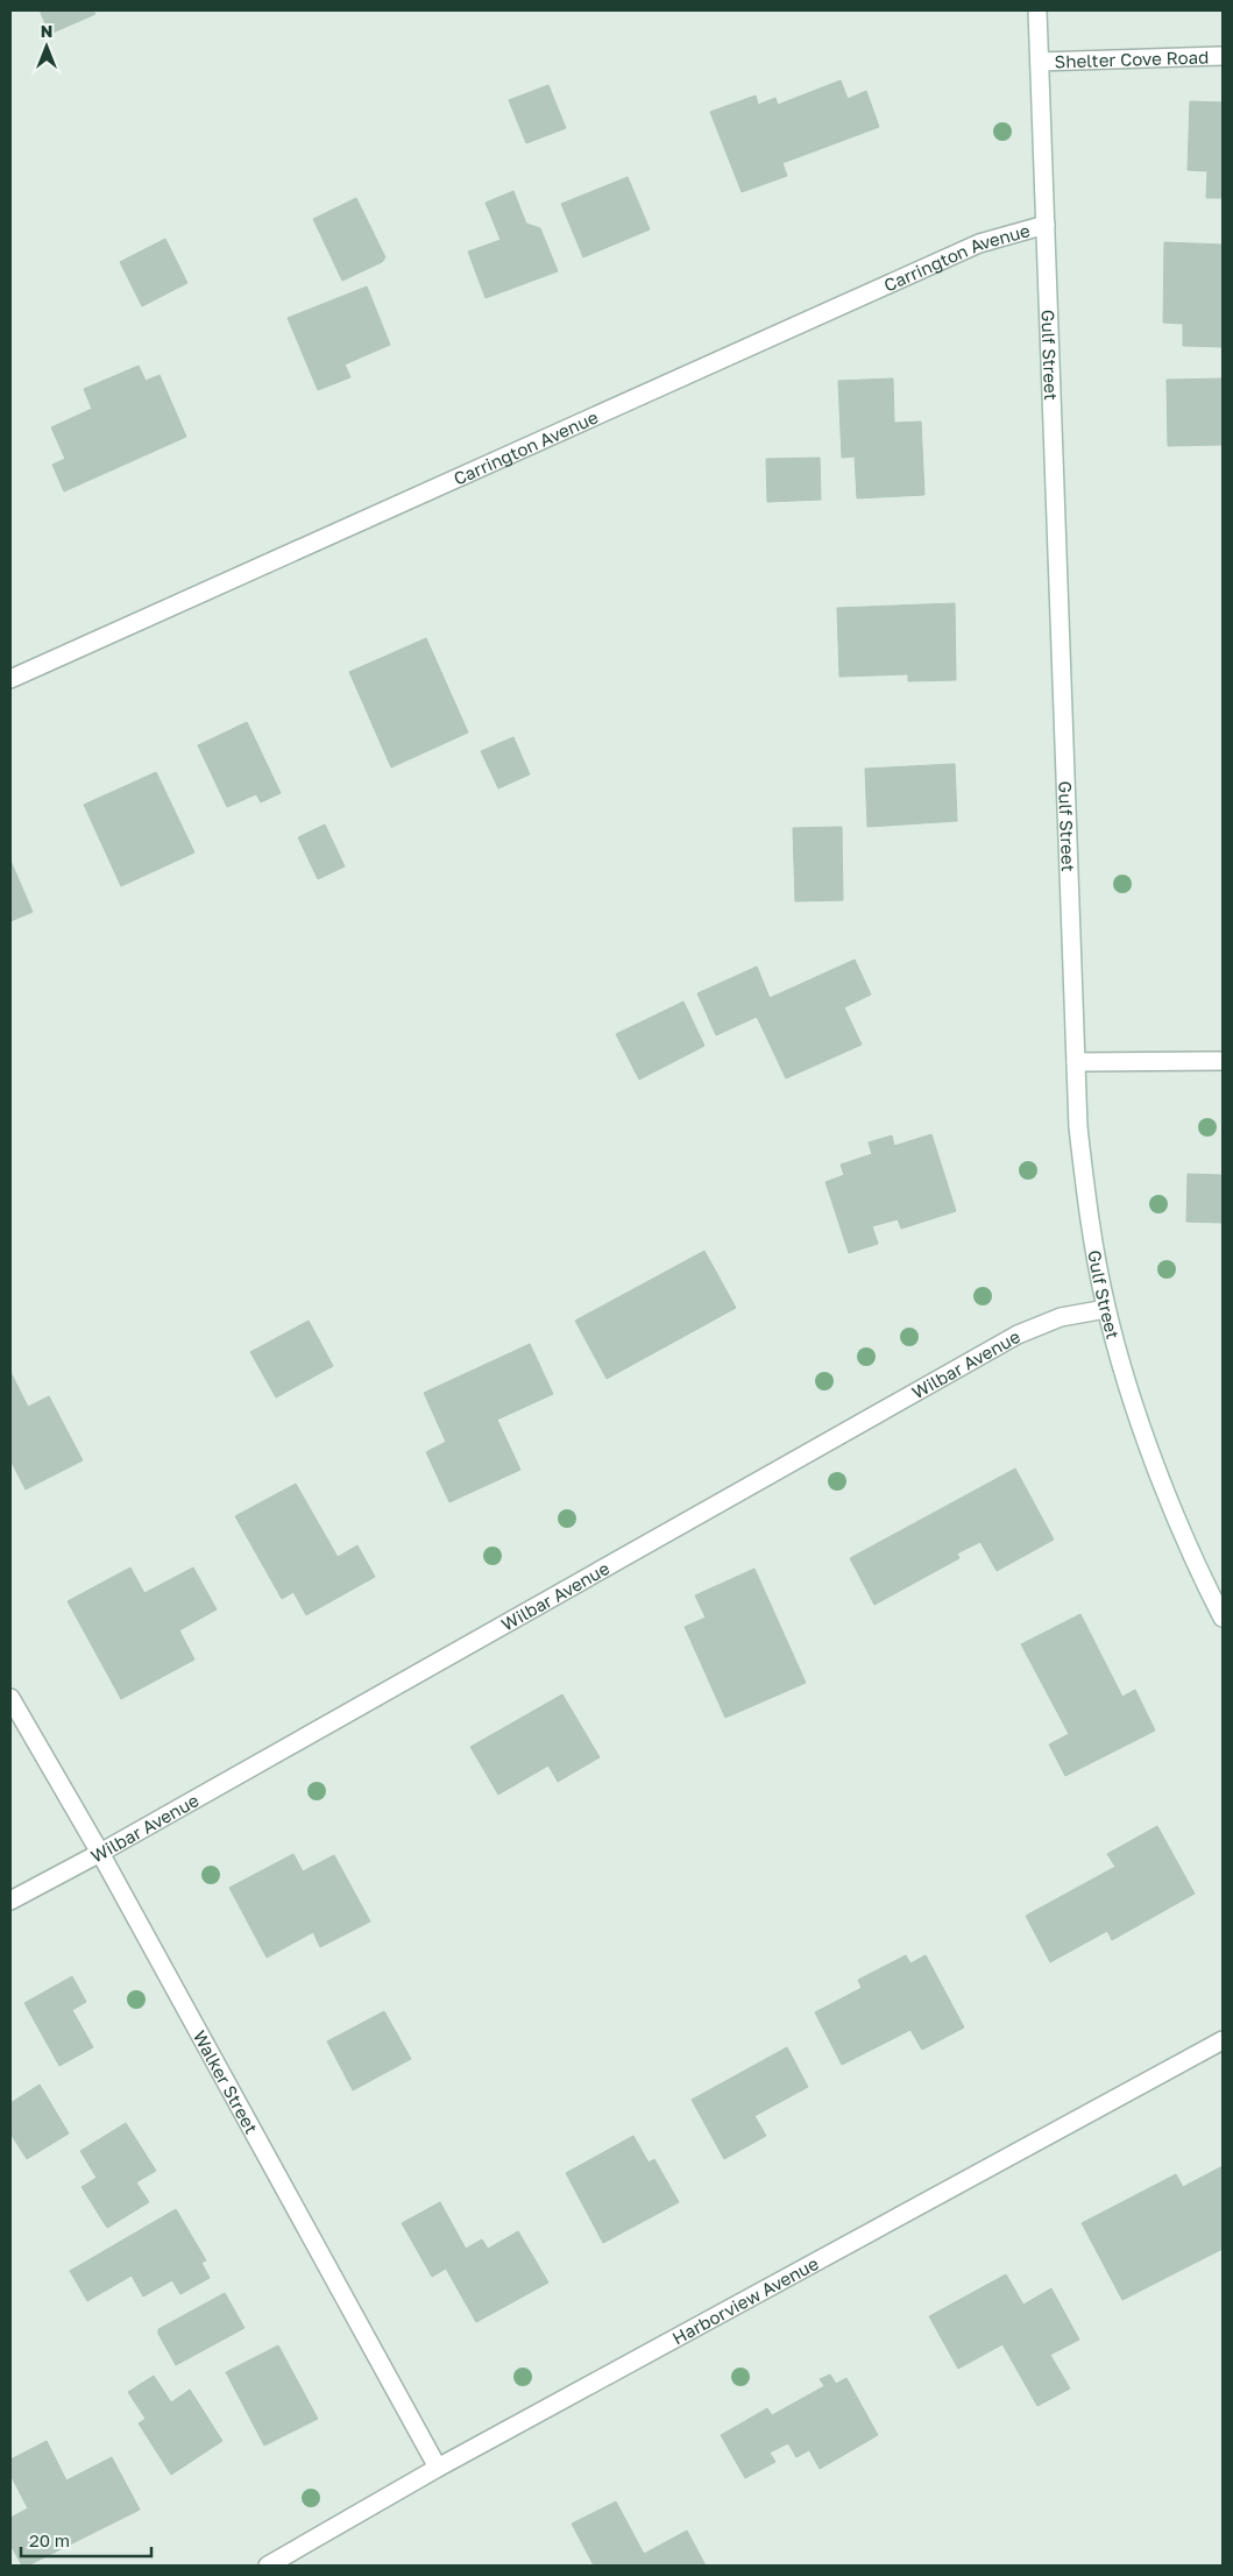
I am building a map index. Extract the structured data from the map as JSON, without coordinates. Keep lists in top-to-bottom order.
{
  "streets": {
    "street": [
      "Shelter Cove Road",
      "Carrington Avenue",
      "Gulf Street",
      "Wilbar Avenue",
      "Walker Street",
      "Harborview Avenue"
    ]
  },
  "crossings": [
    ["Shelter Cove Road", "Gulf Street"],
    ["Carrington Avenue", "Gulf Street"],
    ["Gulf Street", "Wilbar Avenue"],
    ["Wilbar Avenue", "Walker Street"],
    ["Walker Street", "Harborview Avenue"]
  ],
  "scale_bar": "20 m",
  "north": "top"
}
